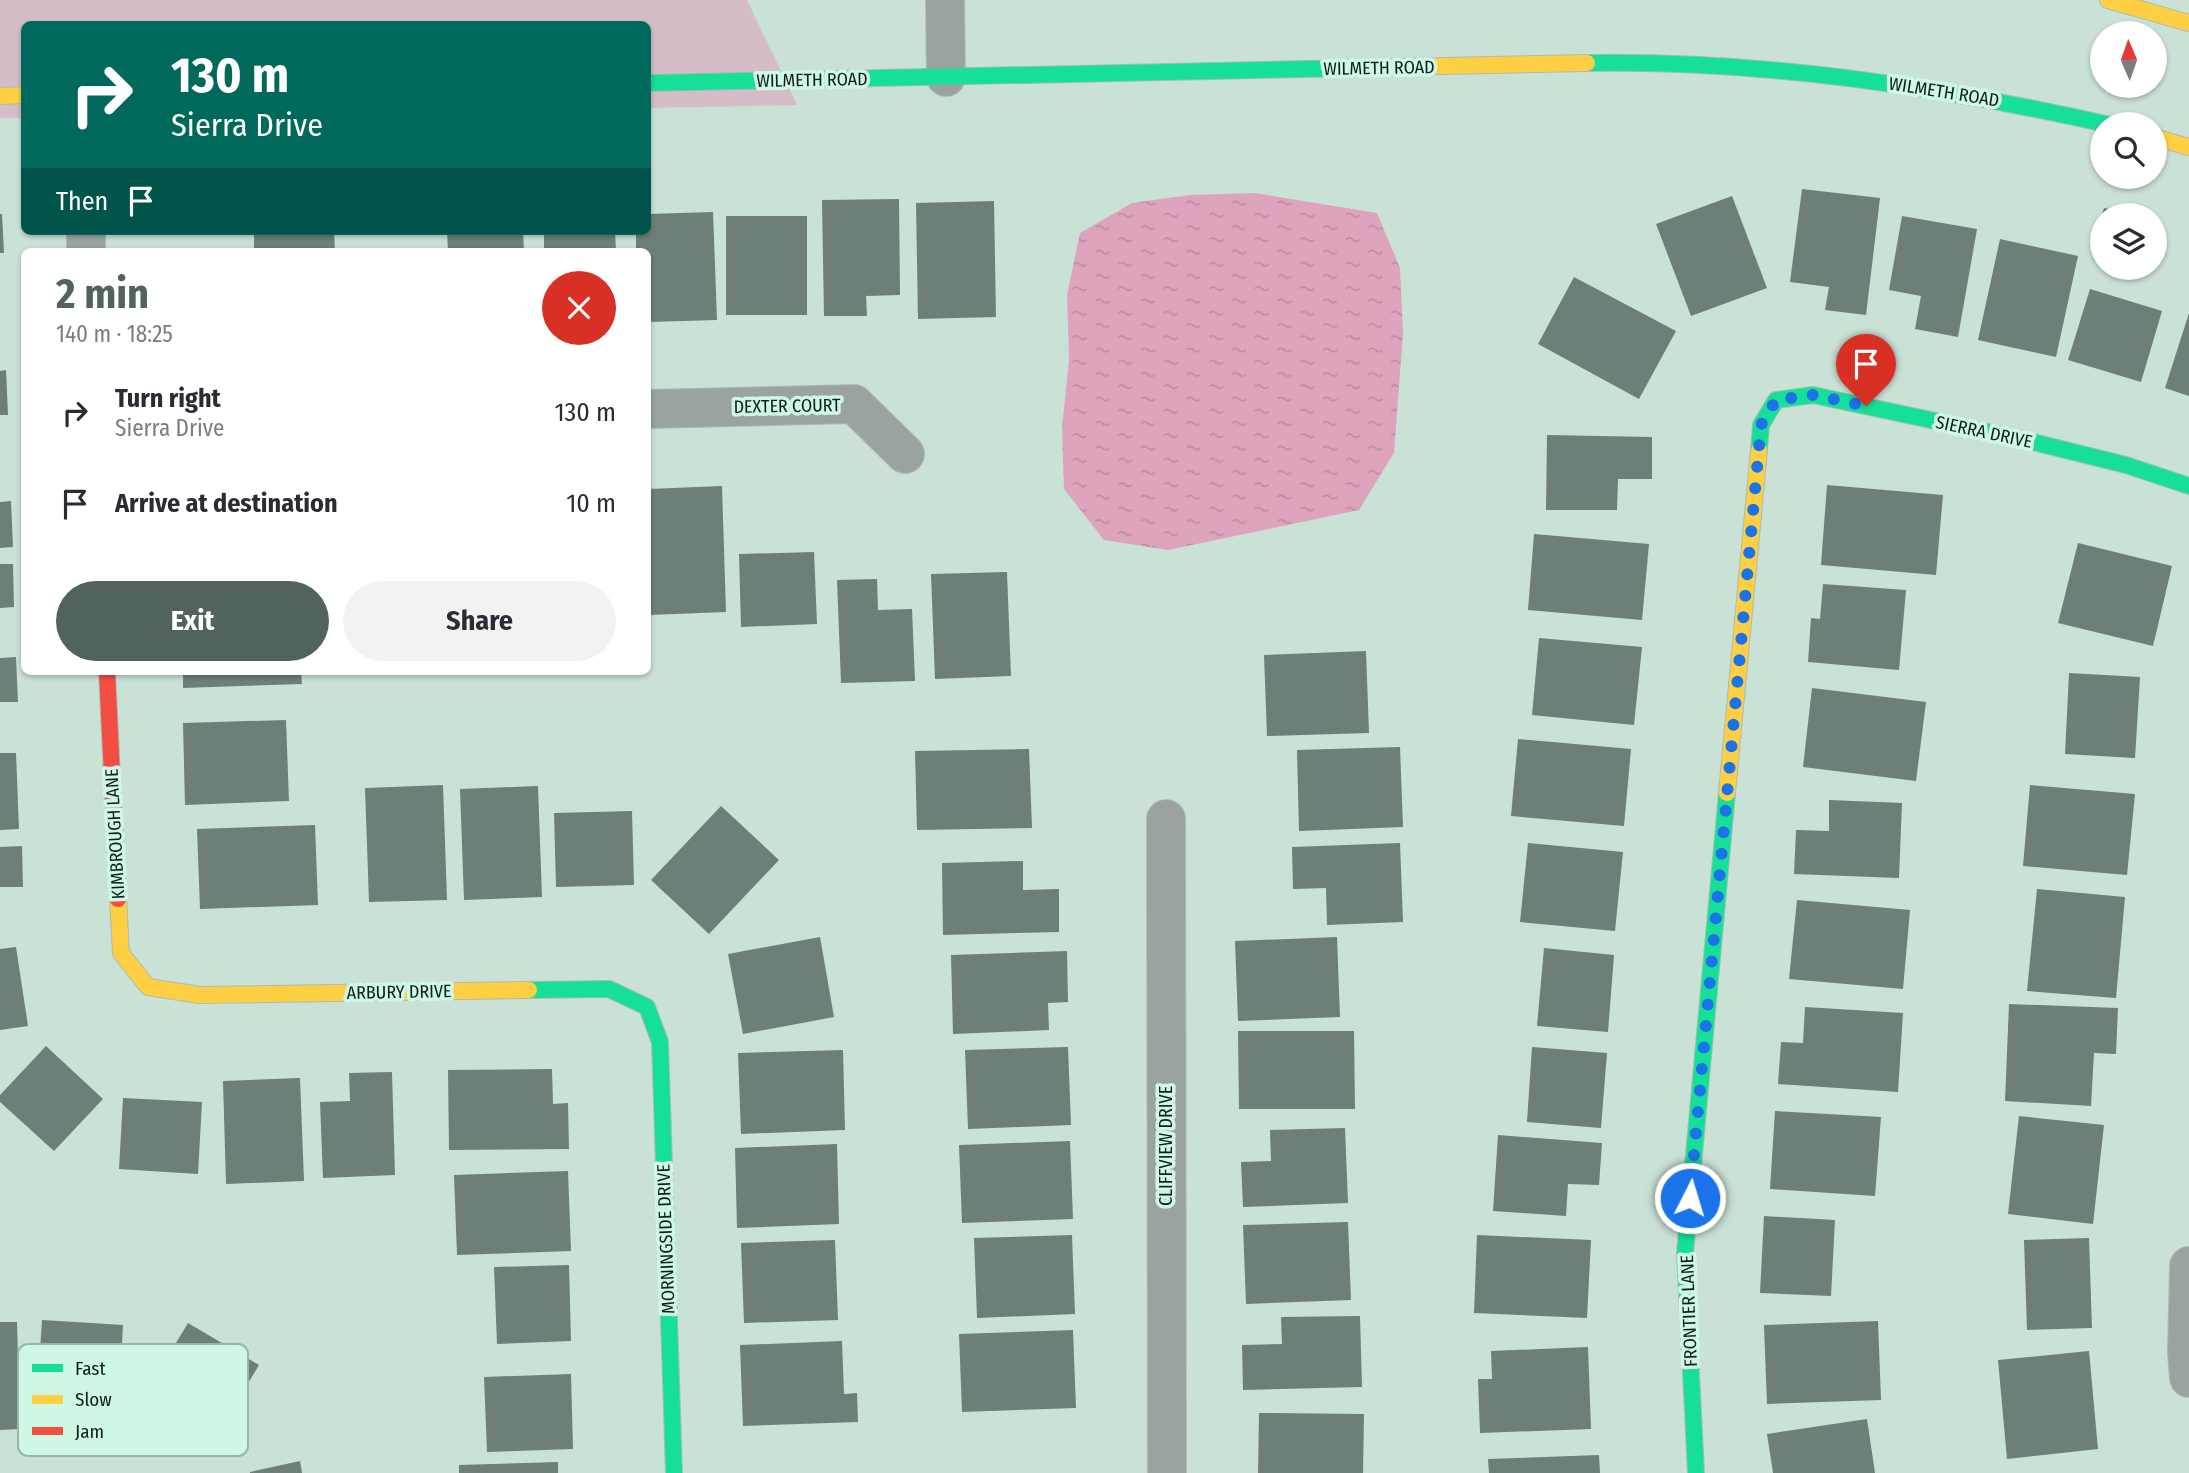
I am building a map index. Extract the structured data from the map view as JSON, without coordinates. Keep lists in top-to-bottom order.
{
  "streets": {
    "street": [
      "WILMETH ROAD",
      "DEXTER COURT",
      "SIERRA DRIVE",
      "KIMBROUGH LANE",
      "ARBURY DRIVE",
      "CLIFFVIEW DRIVE",
      "MORNINGSIDE DRIVE",
      "FRONTIER LANE"
    ]
  },
  "crossings": [
    ["SIERRA DRIVE", "FRONTIER LANE"],
    ["KIMBROUGH LANE", "ARBURY DRIVE"],
    ["ARBURY DRIVE", "MORNINGSIDE DRIVE"]
  ],
  "legend": ["Fast", "Slow", "Jam"],
  "north": "top",
  "page": {
    "turn": ["130 m", "Sierra Drive"],
    "then": "Then",
    "heading": ["2 min", "140 m · 18:25"],
    "list": [
      {
        "name": "Turn right",
        "note": "Sierra Drive",
        "value": "130 m"
      },
      {
        "name": "Arrive at destination",
        "value": "10 m"
      }
    ],
    "buttons": ["Exit", "Share"]
  }
}
